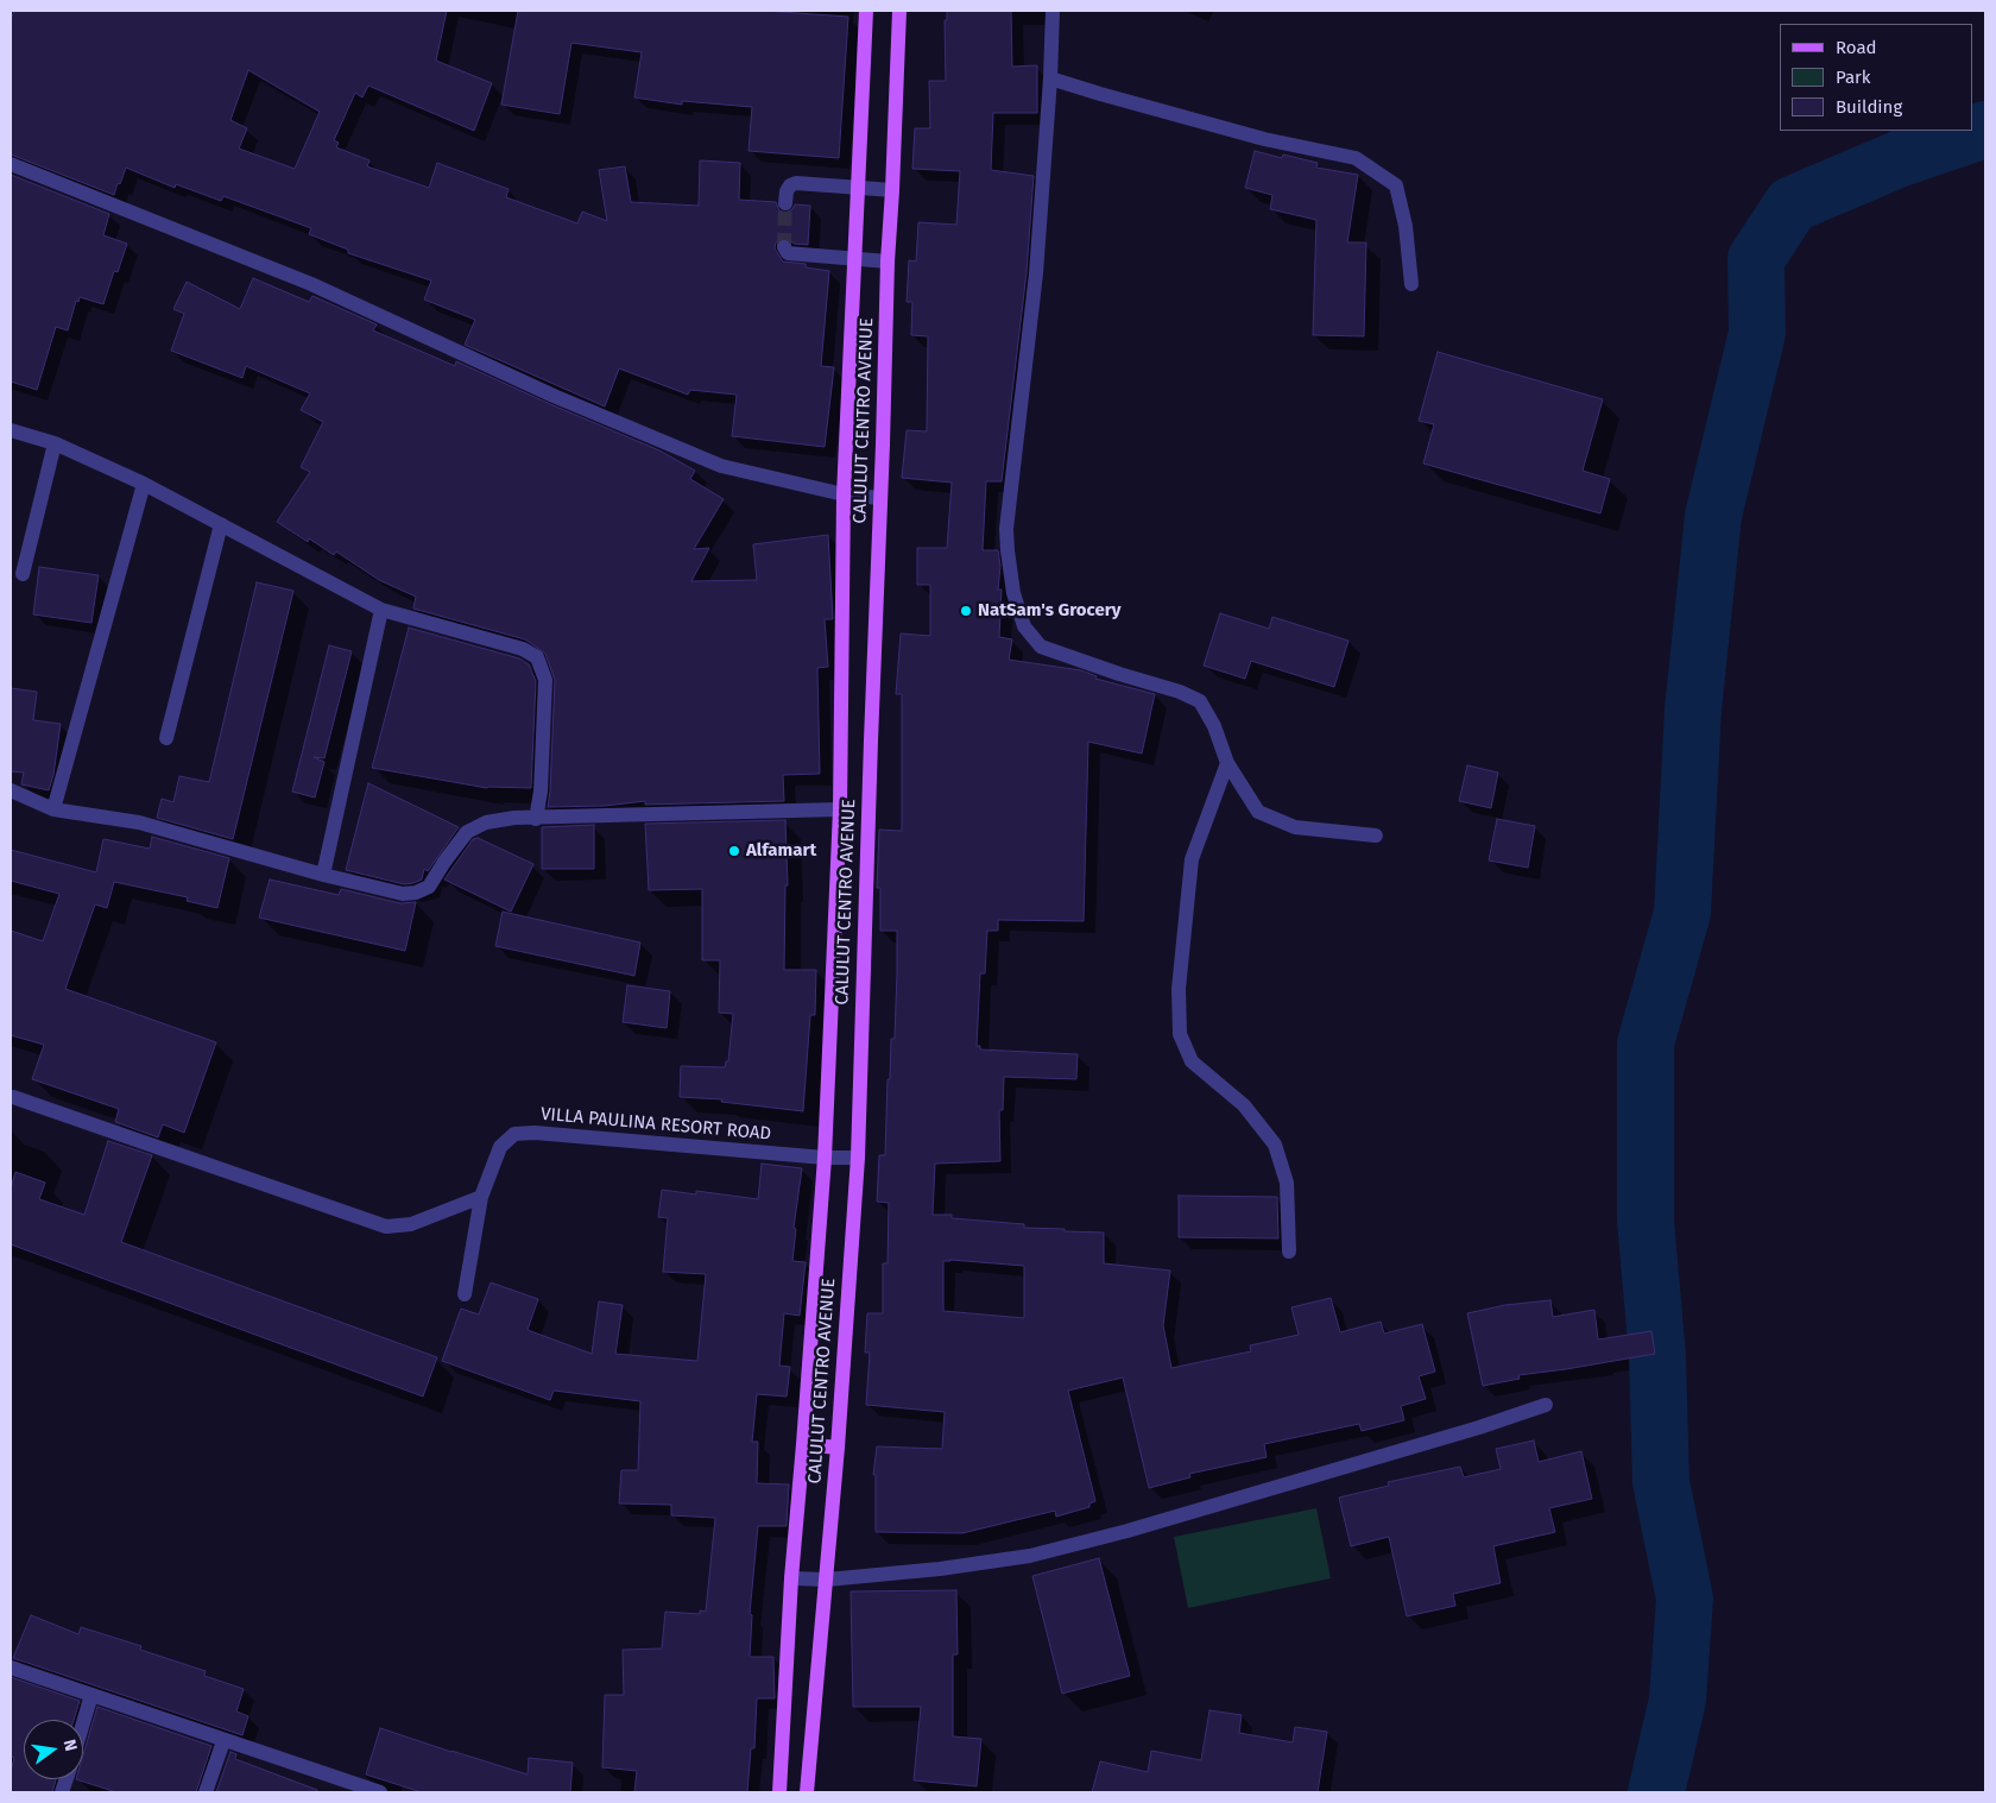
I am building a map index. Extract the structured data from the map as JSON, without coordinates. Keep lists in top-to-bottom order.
{
  "streets": {
    "main road": ["CALULUT CENTRO AVENUE"],
    "street": ["VILLA PAULINA RESORT ROAD"]
  },
  "crossings": [
    ["CALULUT CENTRO AVENUE", "VILLA PAULINA RESORT ROAD"]
  ],
  "places": ["NatSam's Grocery", "Alfamart"],
  "legend": ["Road", "Park", "Building"],
  "north": "right"
}
